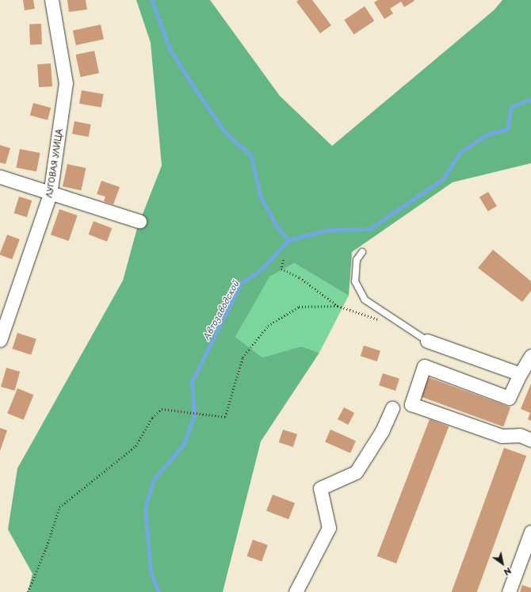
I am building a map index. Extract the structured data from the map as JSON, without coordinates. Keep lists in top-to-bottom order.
{
  "streets": {
    "street": ["ЛУГОВАЯ УЛИЦА"]
  },
  "water": ["Автозаводской"],
  "north": "bottom right"
}
